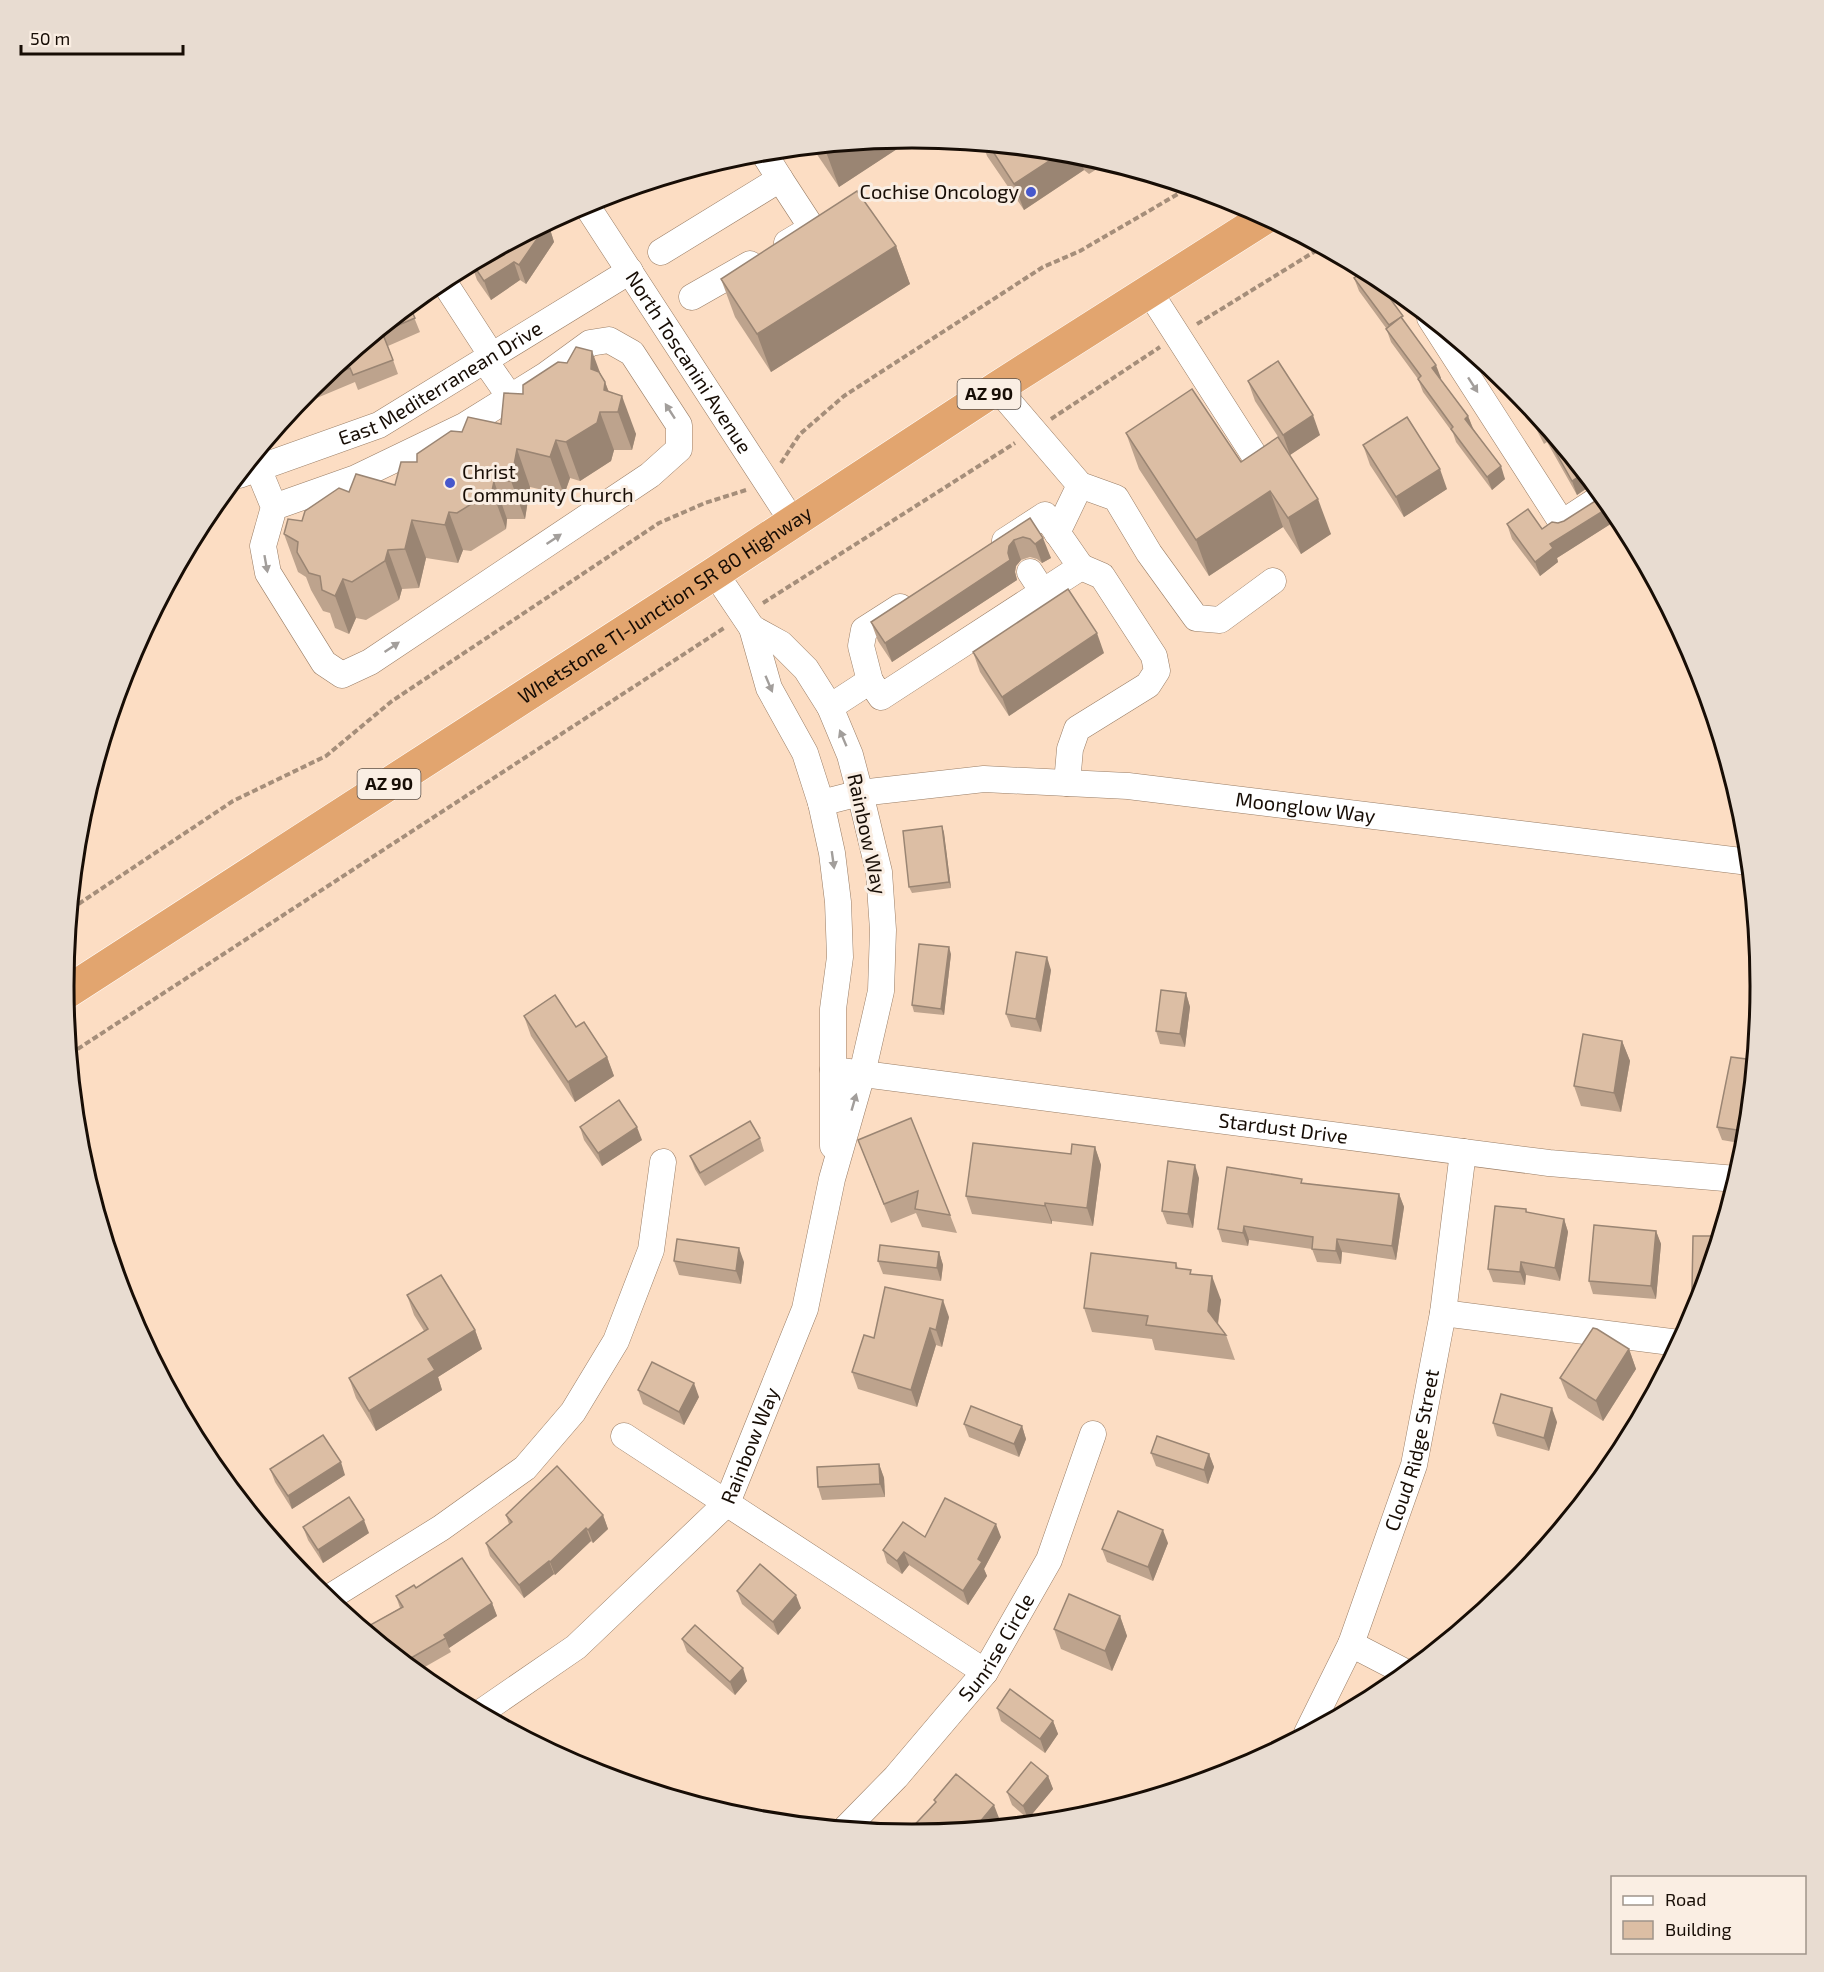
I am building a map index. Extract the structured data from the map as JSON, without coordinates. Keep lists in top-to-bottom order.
{
  "streets": {
    "highway": ["AZ 90", "Whetstone TI-Junction SR 80 Highway"],
    "street": [
      "North Toscanini Avenue",
      "East Mediterranean Drive",
      "Moonglow Way",
      "Rainbow Way",
      "Stardust Drive",
      "Cloud Ridge Street",
      "Sunrise Circle"
    ]
  },
  "crossings": [
    ["North Toscanini Avenue", "East Mediterranean Drive"],
    ["North Toscanini Avenue", "Whetstone TI-Junction SR 80 Highway"],
    ["Whetstone TI-Junction SR 80 Highway", "Rainbow Way"],
    ["Moonglow Way", "Rainbow Way"],
    ["Rainbow Way", "Stardust Drive"],
    ["Stardust Drive", "Cloud Ridge Street"]
  ],
  "places": ["Cochise Oncology", "Christ Community Church"],
  "legend": ["Road", "Building"],
  "scale_bar": "50 m"
}
